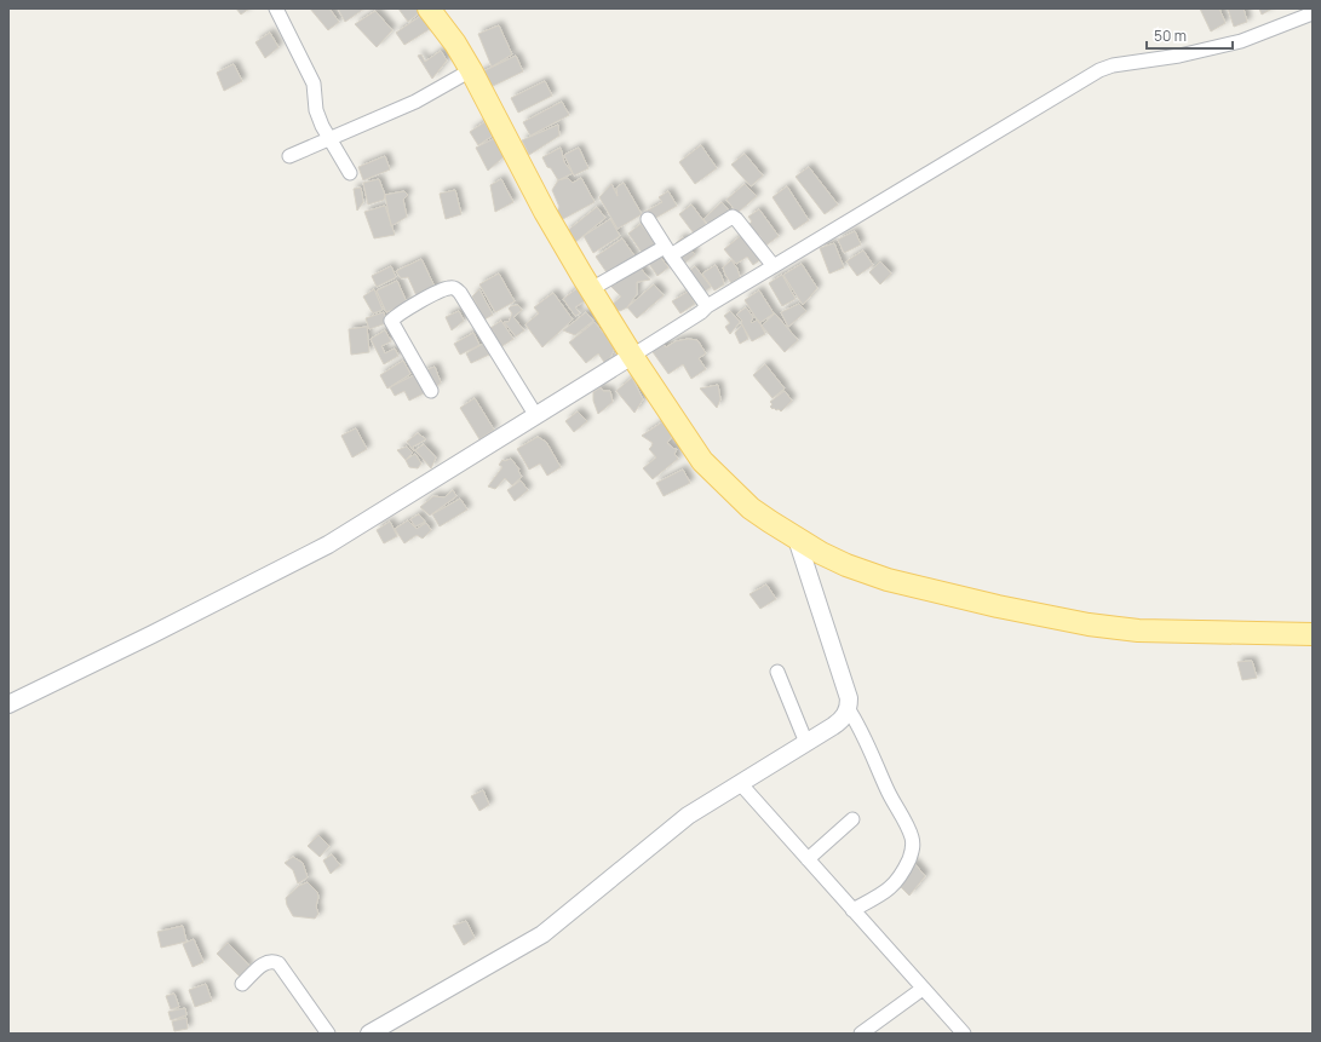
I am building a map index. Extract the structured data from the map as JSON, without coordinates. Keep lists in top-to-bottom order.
{
  "scale_bar": "50 m"
}
